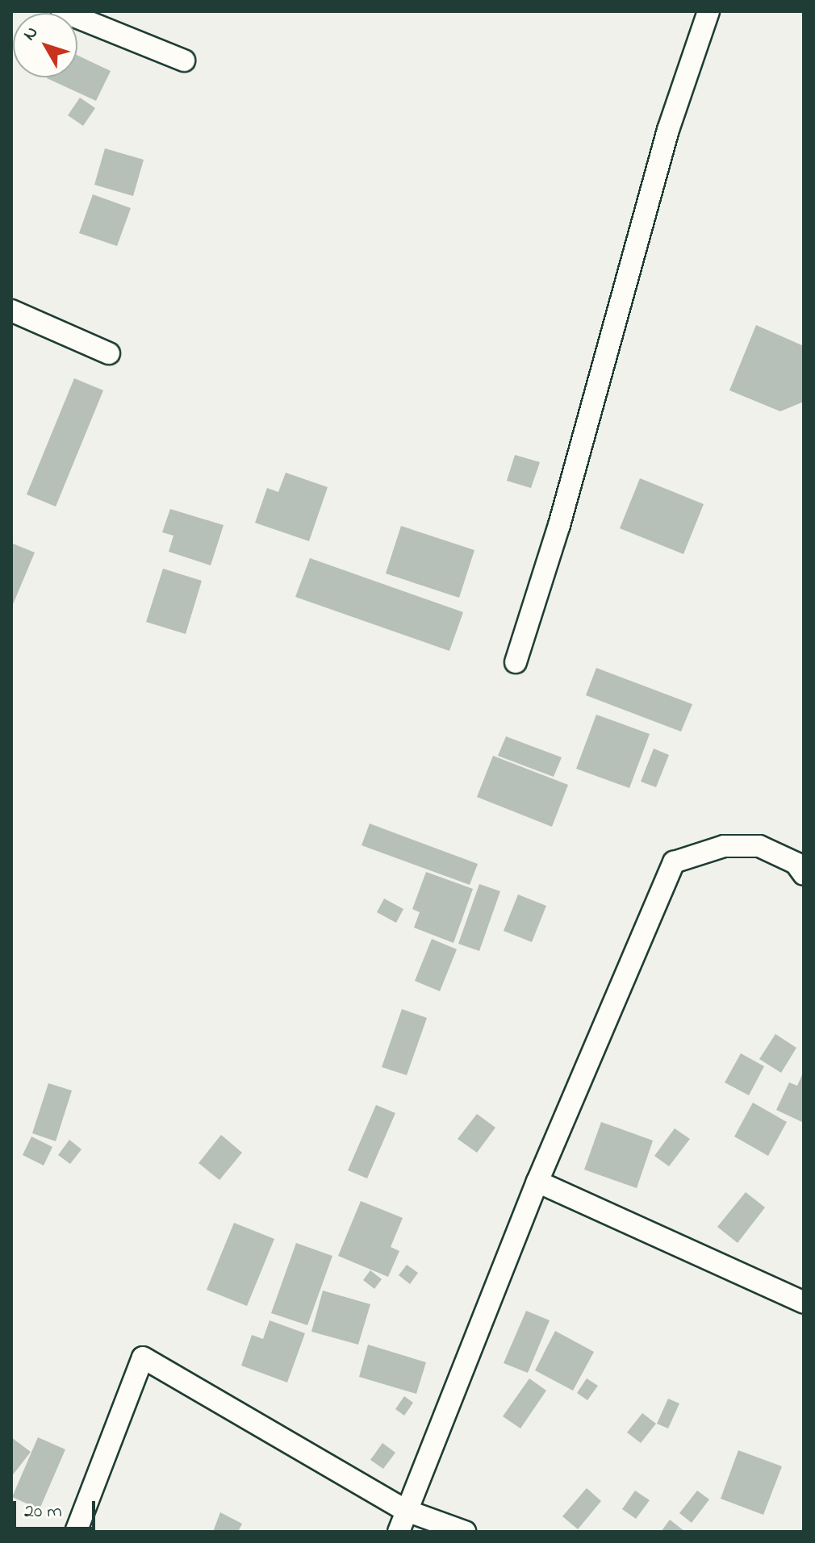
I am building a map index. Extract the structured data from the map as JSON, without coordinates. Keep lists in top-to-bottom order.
{
  "scale_bar": "20 m",
  "north": "top left"
}
